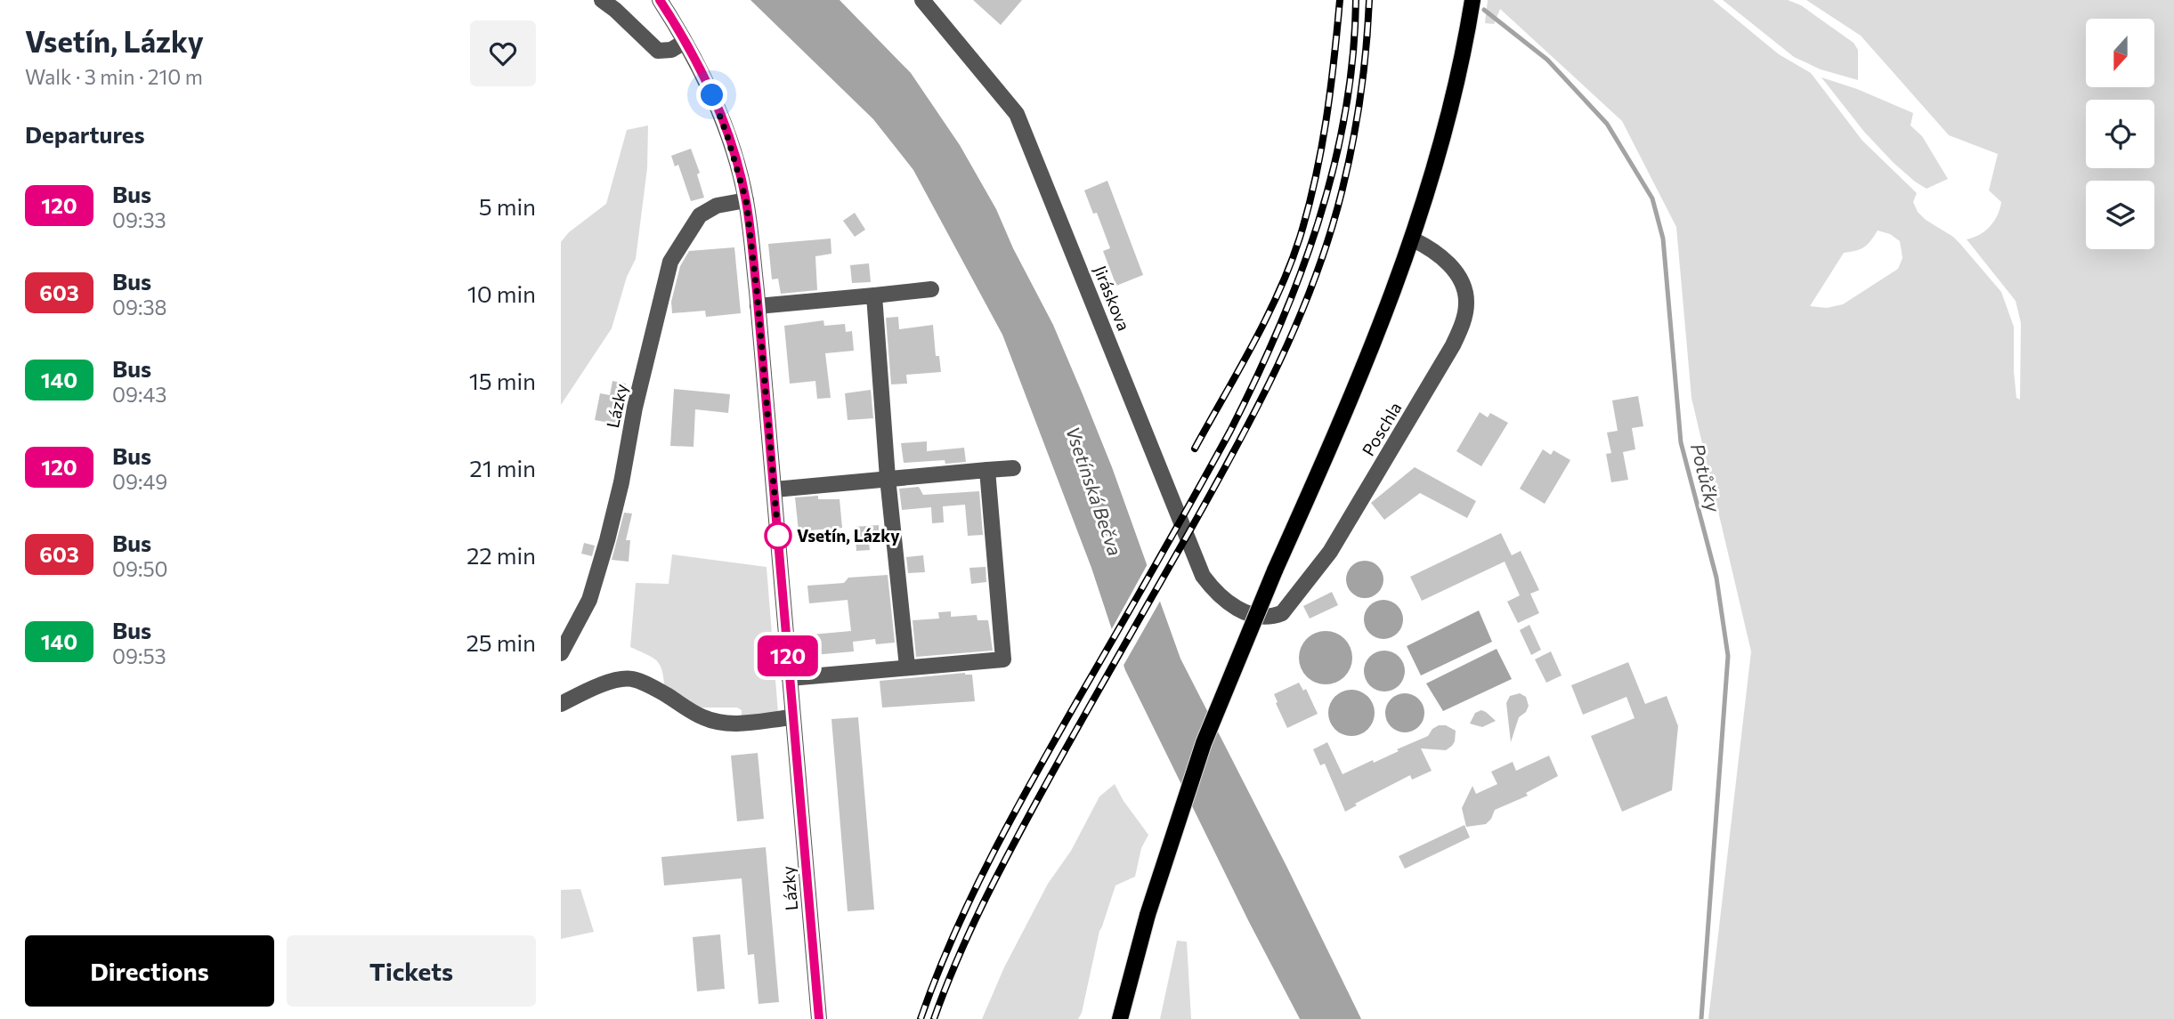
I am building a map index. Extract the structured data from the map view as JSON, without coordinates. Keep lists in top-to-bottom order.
{
  "streets": {
    "street": ["Jiráskova", "Lázky", "Poschla"]
  },
  "crossings": [
    ["Jiráskova", "Poschla"]
  ],
  "water": ["Potůčky", "Vsetínská Bečva"],
  "places": ["Vsetín, Lázky"],
  "lines": ["bus line 120"],
  "north": "bottom",
  "page": {
    "heading": [
      ["Vsetín, Lázky", "Walk · 3 min · 210 m"],
      "Departures"
    ],
    "on_map": "120",
    "list": [
      {
        "mark": "120",
        "name": "Bus",
        "note": "09:33",
        "value": "5 min"
      },
      {
        "mark": "603",
        "name": "Bus",
        "note": "09:38",
        "value": "10 min"
      },
      {
        "mark": "140",
        "name": "Bus",
        "note": "09:43",
        "value": "15 min"
      },
      {
        "mark": "120",
        "name": "Bus",
        "note": "09:49",
        "value": "21 min"
      },
      {
        "mark": "603",
        "name": "Bus",
        "note": "09:50",
        "value": "22 min"
      },
      {
        "mark": "140",
        "name": "Bus",
        "note": "09:53",
        "value": "25 min"
      }
    ],
    "buttons": ["Directions", "Tickets"]
  }
}
